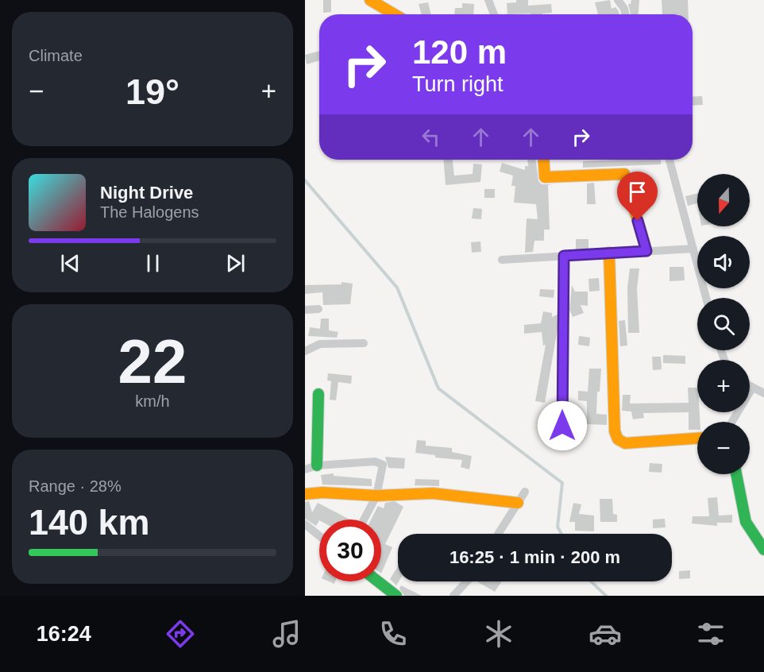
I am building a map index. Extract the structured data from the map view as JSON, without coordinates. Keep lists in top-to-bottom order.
{
  "north": "bottom",
  "page": {
    "tile": [
      "Climate",
      ["22", "km/h"],
      ["Range · 28%", "140 km"]
    ],
    "turn": ["120 m", "Turn right"],
    "heat": ["−", "19°", "+"],
    "song": ["Night Drive", "The Halogens"],
    "map_buttons": ["+", "−"],
    "limit": "30",
    "trip": "16:25 · 1 min · 200 m",
    "tabs": "16:24"
  }
}
